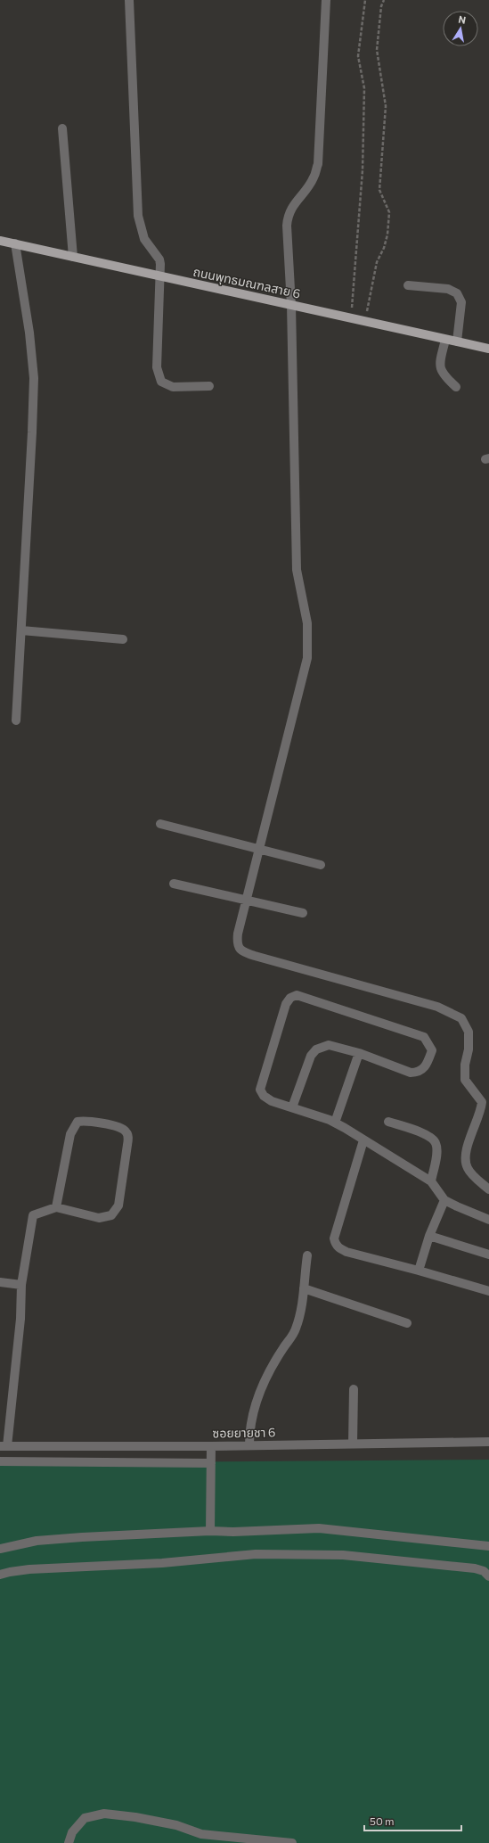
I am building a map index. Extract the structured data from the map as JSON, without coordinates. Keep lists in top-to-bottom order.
{
  "streets": {
    "main road": ["ถนนพุทธมณฑลสาย 6"],
    "street": ["ซอยยายชา 6"]
  },
  "scale_bar": "50 m",
  "north": "top"
}
